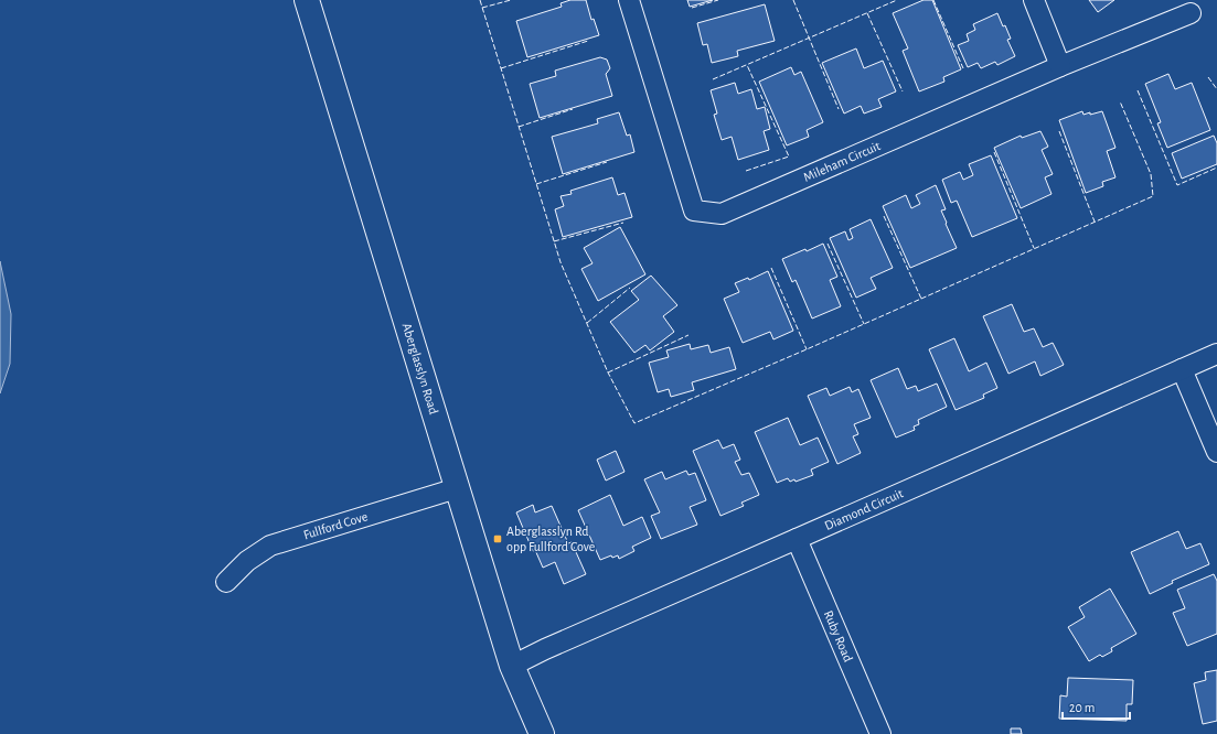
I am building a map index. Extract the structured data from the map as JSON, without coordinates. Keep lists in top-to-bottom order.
{
  "streets": {
    "main road": ["Aberglasslyn Road"],
    "street": [
      "Mileham Circuit",
      "Diamond Circuit",
      "Fullford Cove",
      "Ruby Road"
    ]
  },
  "crossings": [
    ["Aberglasslyn Road", "Diamond Circuit"],
    ["Aberglasslyn Road", "Fullford Cove"],
    ["Diamond Circuit", "Ruby Road"]
  ],
  "places": {
    "transit": ["Aberglasslyn Rd opp Fullford Cove"]
  },
  "scale_bar": "20 m"
}
